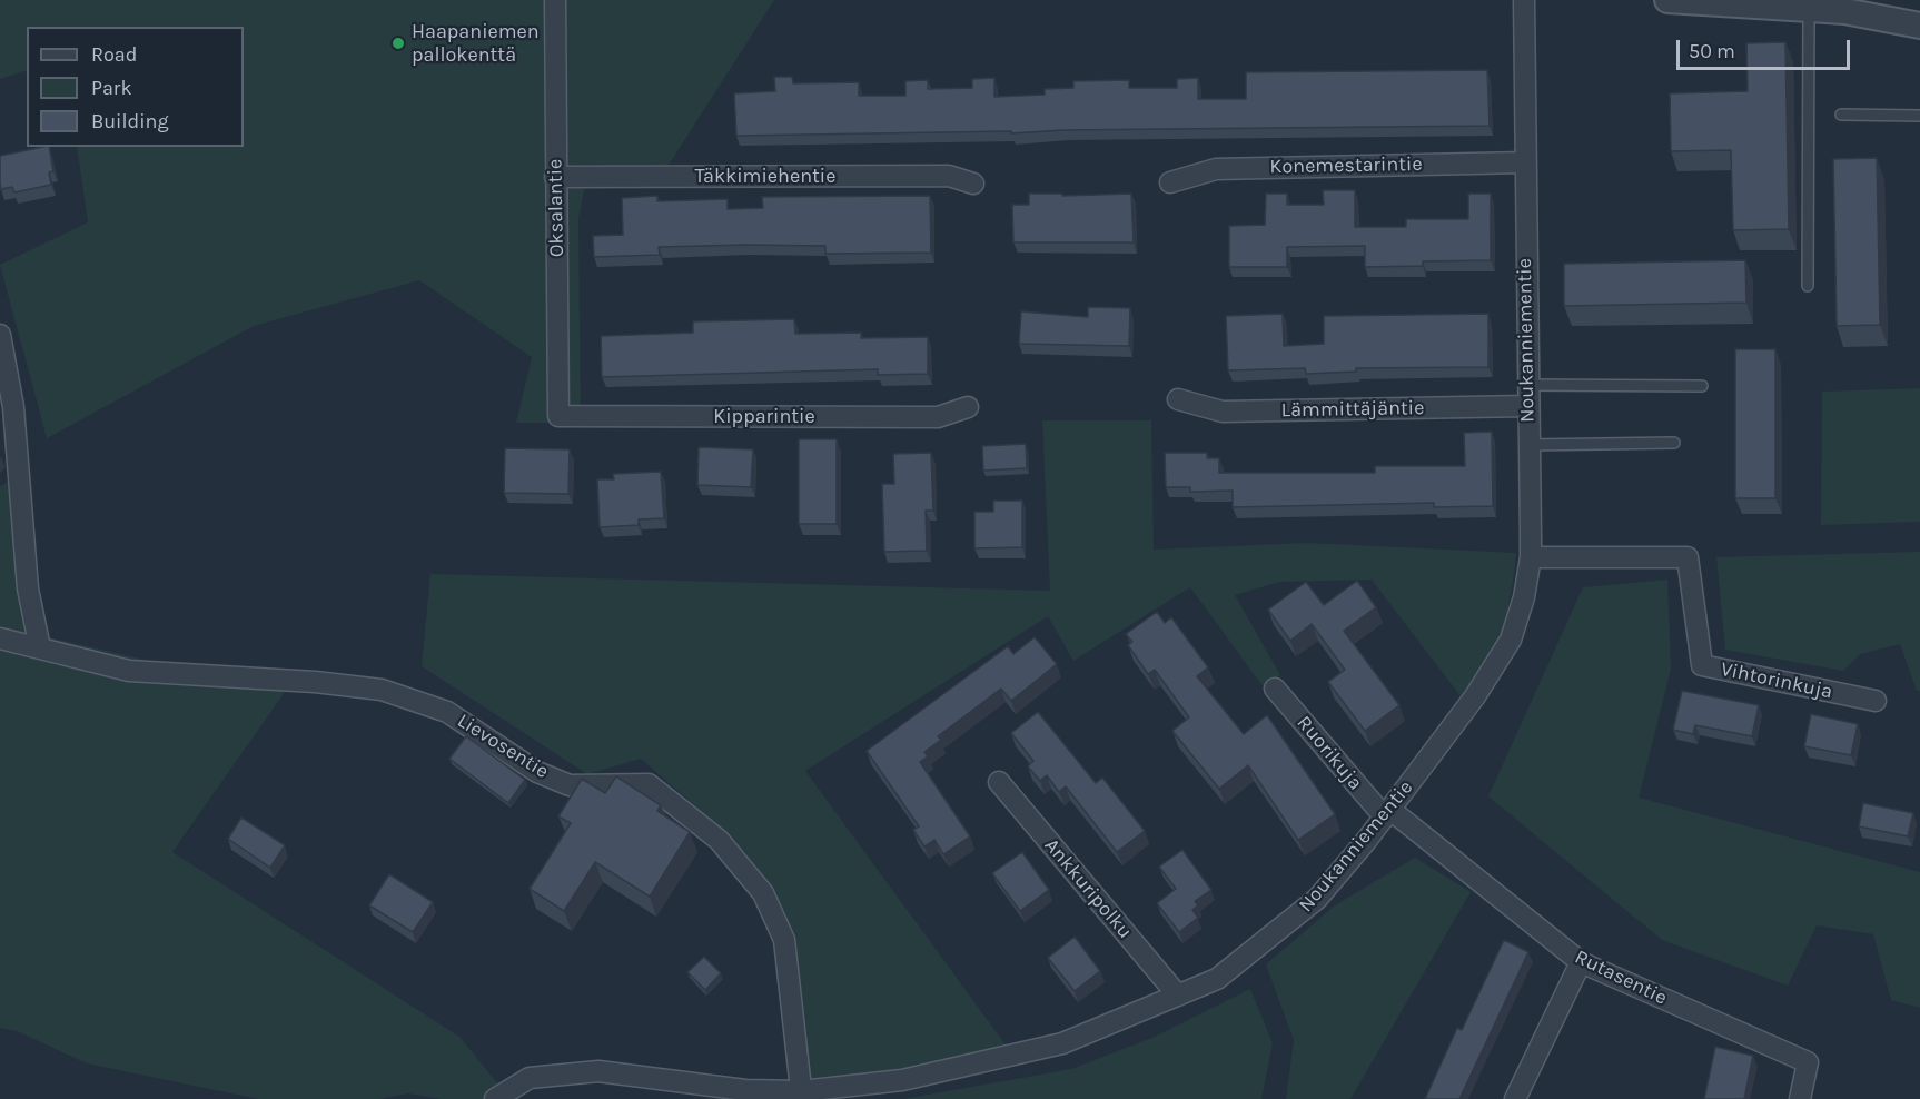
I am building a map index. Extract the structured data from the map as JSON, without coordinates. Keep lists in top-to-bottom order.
{
  "streets": {
    "street": [
      "Konemestarintie",
      "Täkkimiehentie",
      "Oksalantie",
      "Noukanniementie",
      "Lämmittäjäntie",
      "Kipparintie",
      "Vihtorinkuja",
      "Lievosentie",
      "Ruorikuja",
      "Ankkuripolku",
      "Rutasentie"
    ]
  },
  "crossings": [
    ["Konemestarintie", "Noukanniementie"],
    ["Täkkimiehentie", "Oksalantie"],
    ["Oksalantie", "Kipparintie"],
    ["Noukanniementie", "Lämmittäjäntie"],
    ["Noukanniementie", "Vihtorinkuja"],
    ["Noukanniementie", "Lievosentie"],
    ["Noukanniementie", "Ruorikuja"],
    ["Noukanniementie", "Ankkuripolku"],
    ["Noukanniementie", "Rutasentie"],
    ["Ruorikuja", "Rutasentie"]
  ],
  "places": ["Haapaniemen pallokenttä"],
  "legend": ["Road", "Park", "Building"],
  "scale_bar": "50 m"
}
